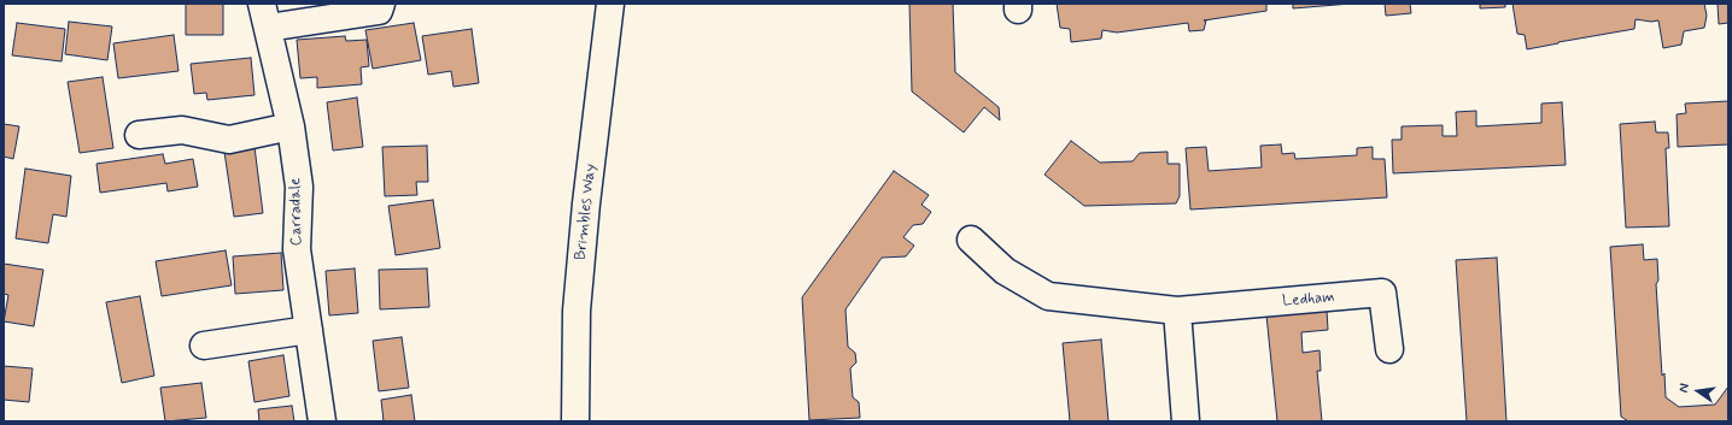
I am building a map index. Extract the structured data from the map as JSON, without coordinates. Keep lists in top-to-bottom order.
{
  "streets": {
    "street": ["Carradale", "Brimbles Way", "Ledham"]
  },
  "north": "left"
}
